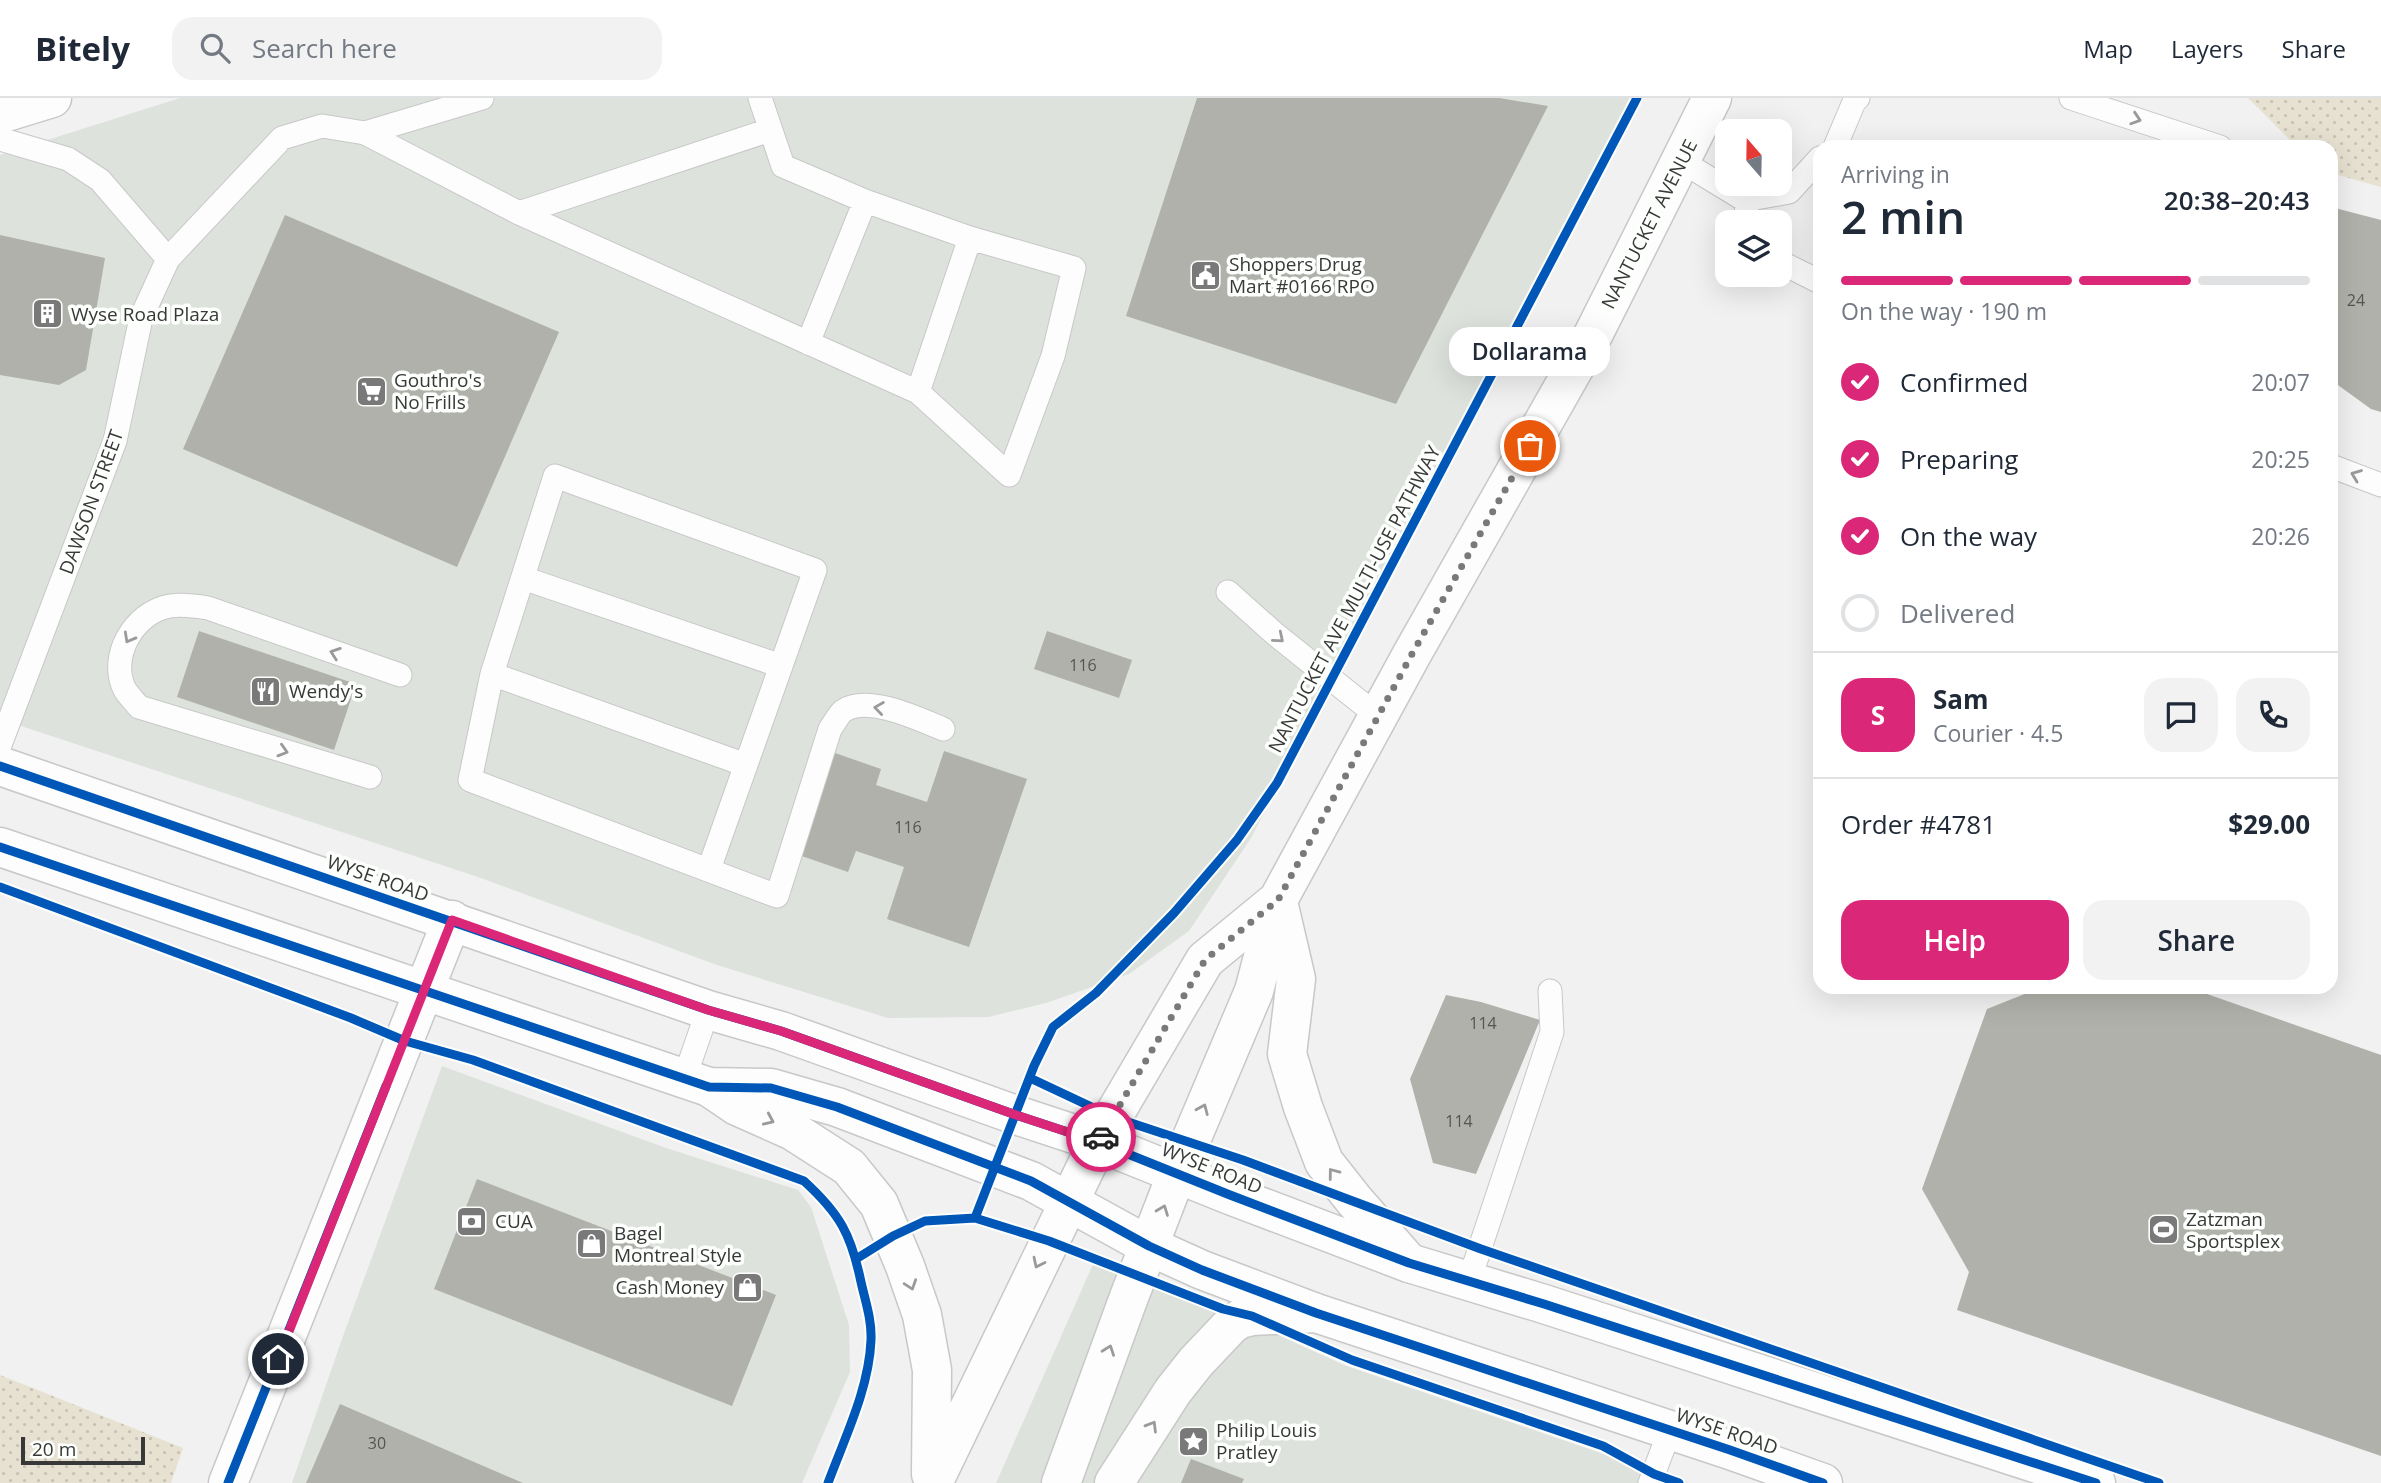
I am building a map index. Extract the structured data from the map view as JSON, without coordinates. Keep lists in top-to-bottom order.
{
  "streets": {
    "main road": ["NANTUCKET AVENUE", "WYSE ROAD"],
    "lane": ["DAWSON STREET"],
    "cycle path": ["NANTUCKET AVE MULTI-USE PATHWAY"]
  },
  "crossings": [
    ["NANTUCKET AVENUE", "WYSE ROAD"]
  ],
  "places": {
    "public building": ["Shoppers Drug Mart #0166 RPO"],
    "building": ["Wyse Road Plaza"],
    "supermarket": ["Gouthro's No Frills"],
    "other": ["Dollarama"],
    "restaurant": ["Wendy's"],
    "bank": ["CUA"],
    "sports": ["Zatzman Sportsplex"],
    "shop": ["Bagel Montreal Style", "Cash Money"],
    "place": ["Philip Louis Pratley"]
  },
  "house_numbers": [
    "24",
    "116",
    "116",
    "114",
    "114",
    "30"
  ],
  "scale_bar": "20 m",
  "north": "top",
  "page": {
    "header": "Bitely",
    "search": "Search here",
    "nav": ["Map", "Layers", "Share"],
    "heading": ["2 min", "Arriving in", "20:38–20:43"],
    "panel": [
      "Sam",
      "Courier · 4.5",
      "Order #4781",
      "$29.00"
    ],
    "bar": "On the way · 190 m",
    "bubble": "Dollarama",
    "list": [
      ["Confirmed", "20:07"],
      ["Preparing", "20:25"],
      ["On the way", "20:26"],
      "Delivered"
    ],
    "round": "S",
    "buttons": ["Help", "Share"],
    "scale": "20 m"
  }
}
